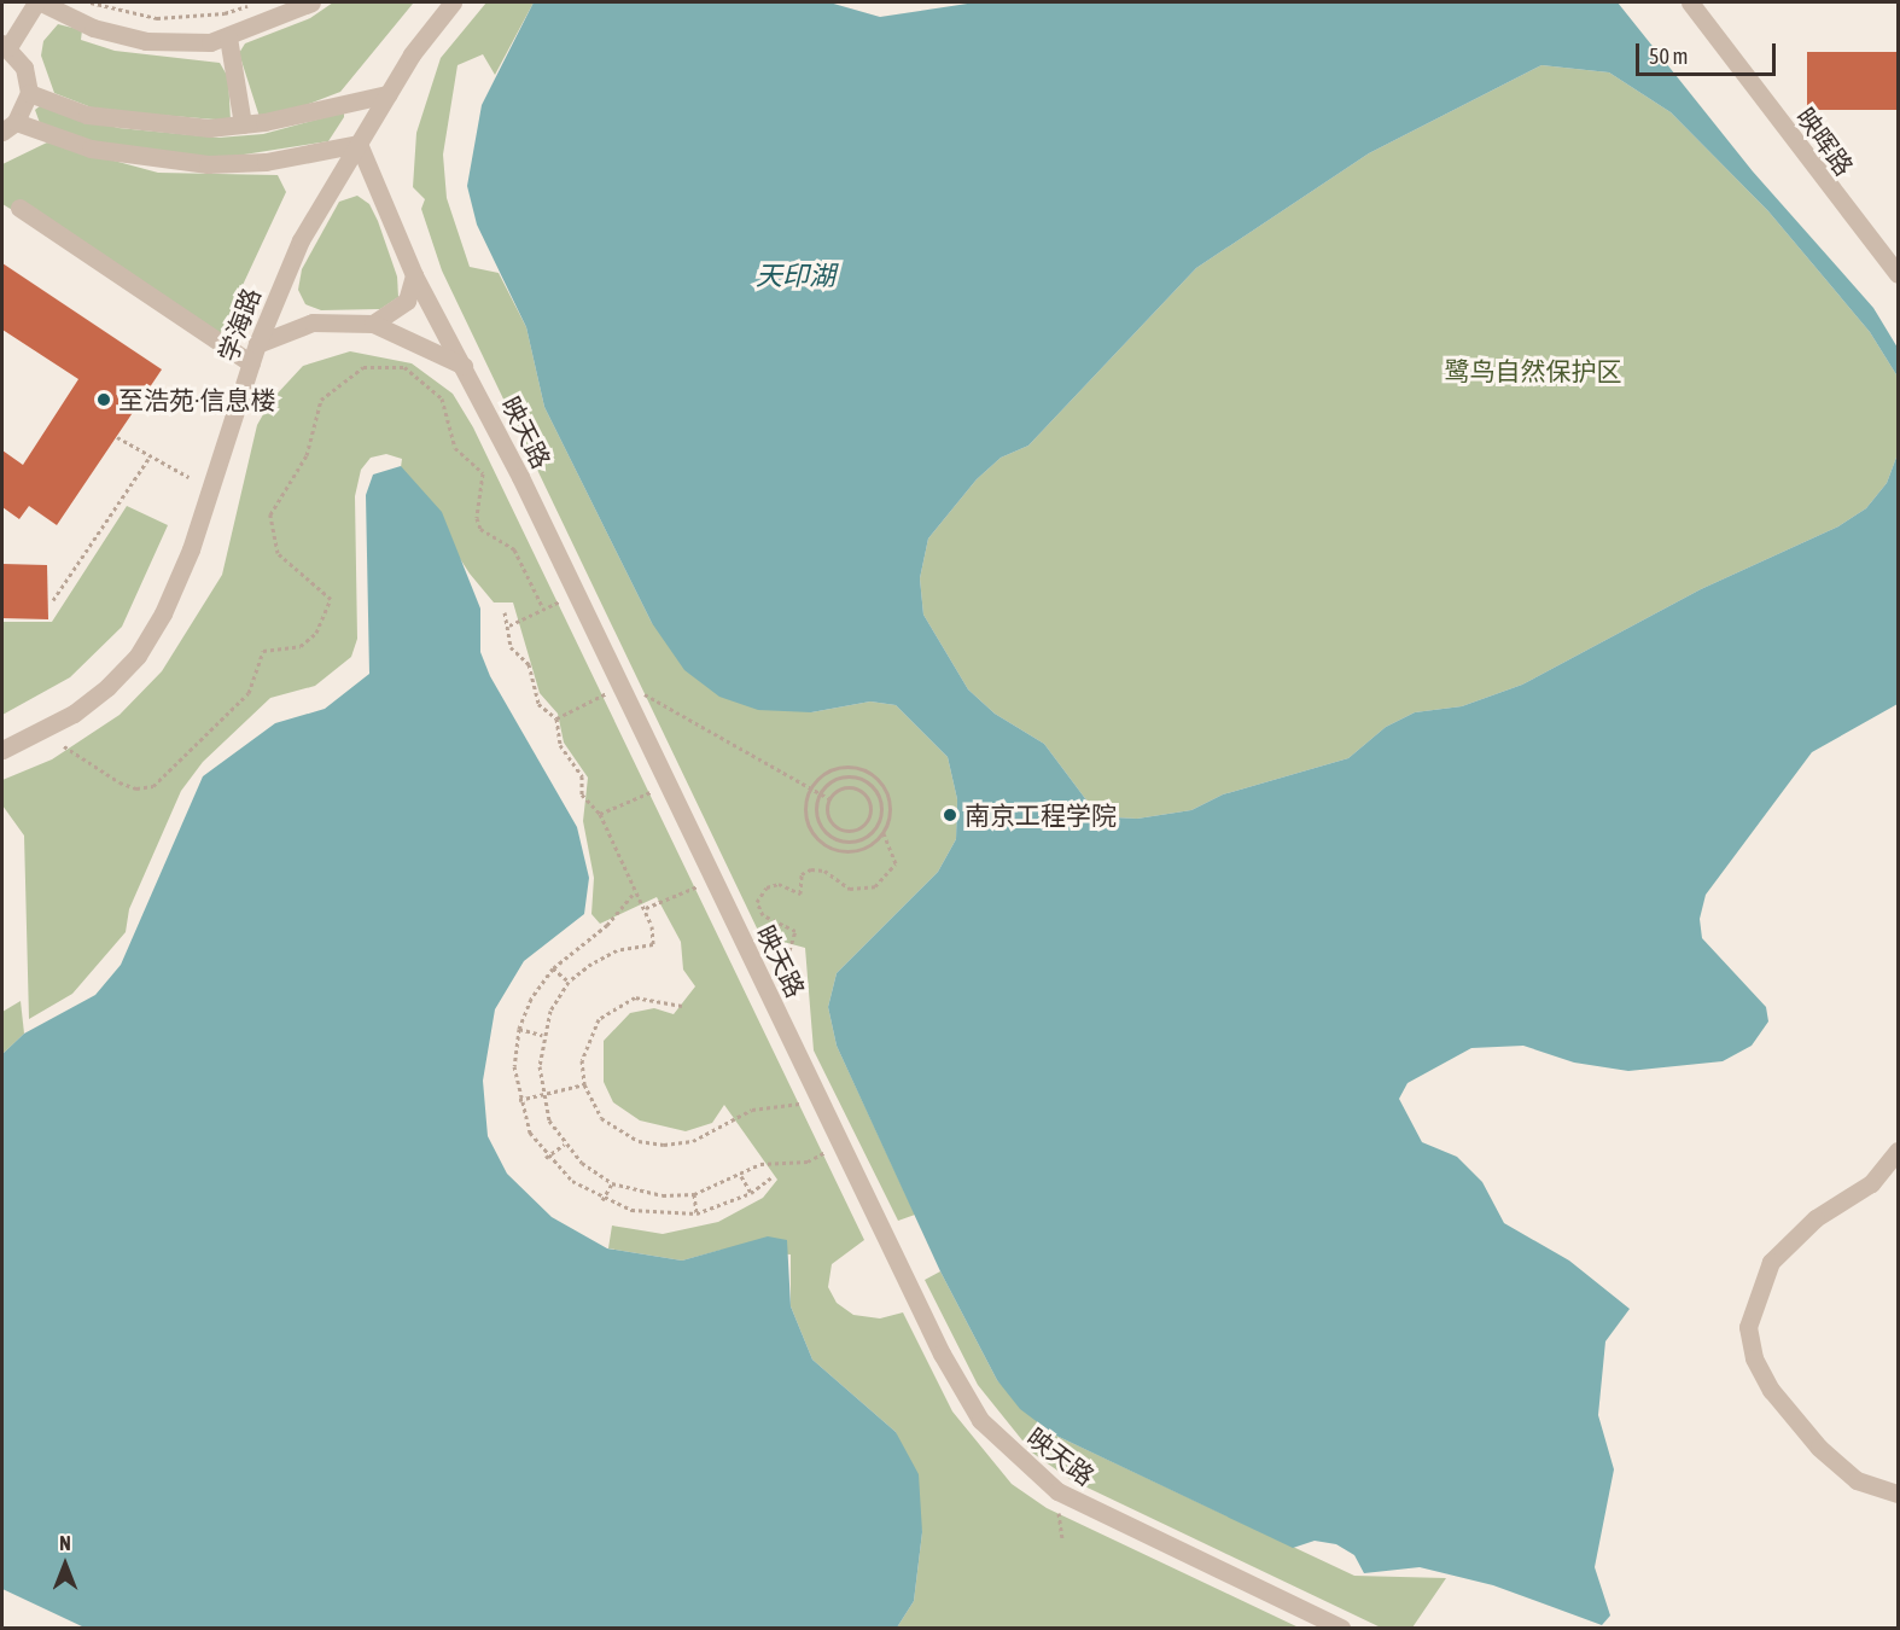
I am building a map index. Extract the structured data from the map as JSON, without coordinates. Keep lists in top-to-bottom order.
{
  "streets": {
    "street": ["映晖路", "学海路", "映天路"]
  },
  "crossings": [
    ["学海路", "映天路"]
  ],
  "water": ["天印湖"],
  "parks": ["鹭鸟自然保护区"],
  "places": ["至浩苑·信息楼", "南京工程学院"],
  "scale_bar": "50 m",
  "north": "top"
}
